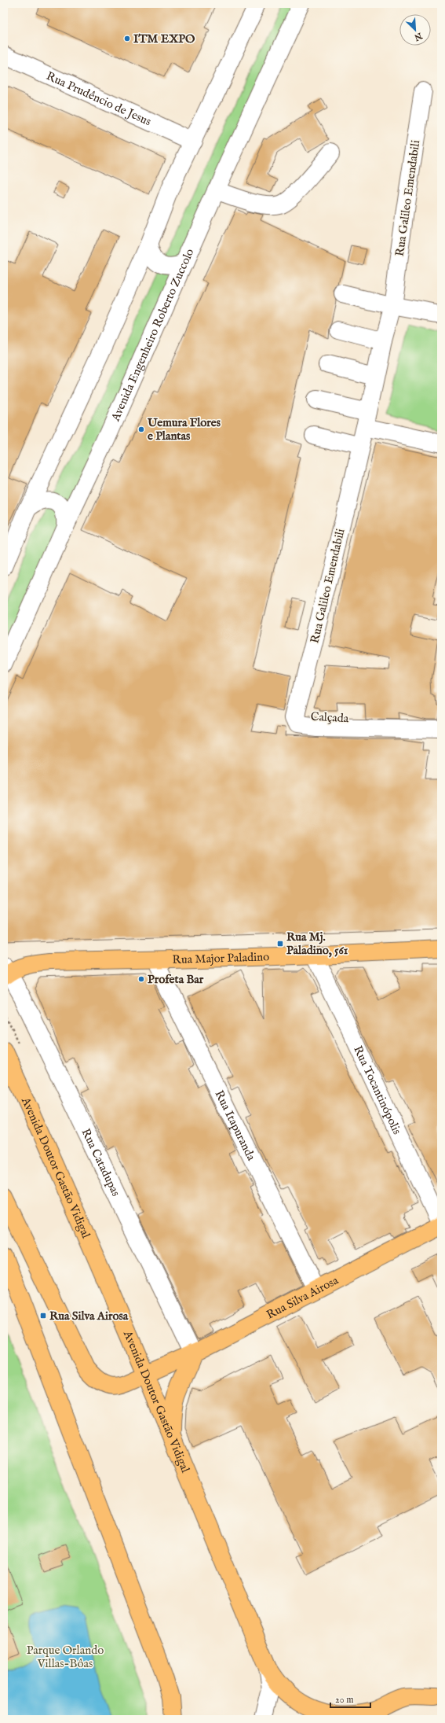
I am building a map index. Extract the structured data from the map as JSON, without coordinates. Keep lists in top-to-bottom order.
{
  "streets": {
    "main road": ["Rua Major Paladino", "Avenida Doutor Gastão Vidigal", "Rua Silva Airosa"],
    "street": [
      "Rua Prudêncio de Jesus",
      "Rua Galileo Emendabili",
      "Avenida Engenheiro Roberto Zuccolo",
      "Rua Tocantinópolis",
      "Rua Itapuranda",
      "Rua Catadupas"
    ]
  },
  "crossings": [
    ["Rua Major Paladino", "Rua Tocantinópolis"],
    ["Rua Major Paladino", "Rua Itapuranda"],
    ["Rua Major Paladino", "Rua Catadupas"],
    ["Rua Tocantinópolis", "Rua Silva Airosa"],
    ["Rua Itapuranda", "Rua Silva Airosa"],
    ["Rua Catadupas", "Rua Silva Airosa"],
    ["Avenida Doutor Gastão Vidigal", "Rua Silva Airosa"]
  ],
  "parks": ["Parque Orlando Villas-Bôas"],
  "places": {
    "other": ["ITM EXPO", "Uemura Flores e Plantas", "Profeta Bar"],
    "transit": ["Rua Mj. Paladino, 561", "Rua Silva Airosa"]
  },
  "scale_bar": "20 m",
  "north": "bottom right"
}
